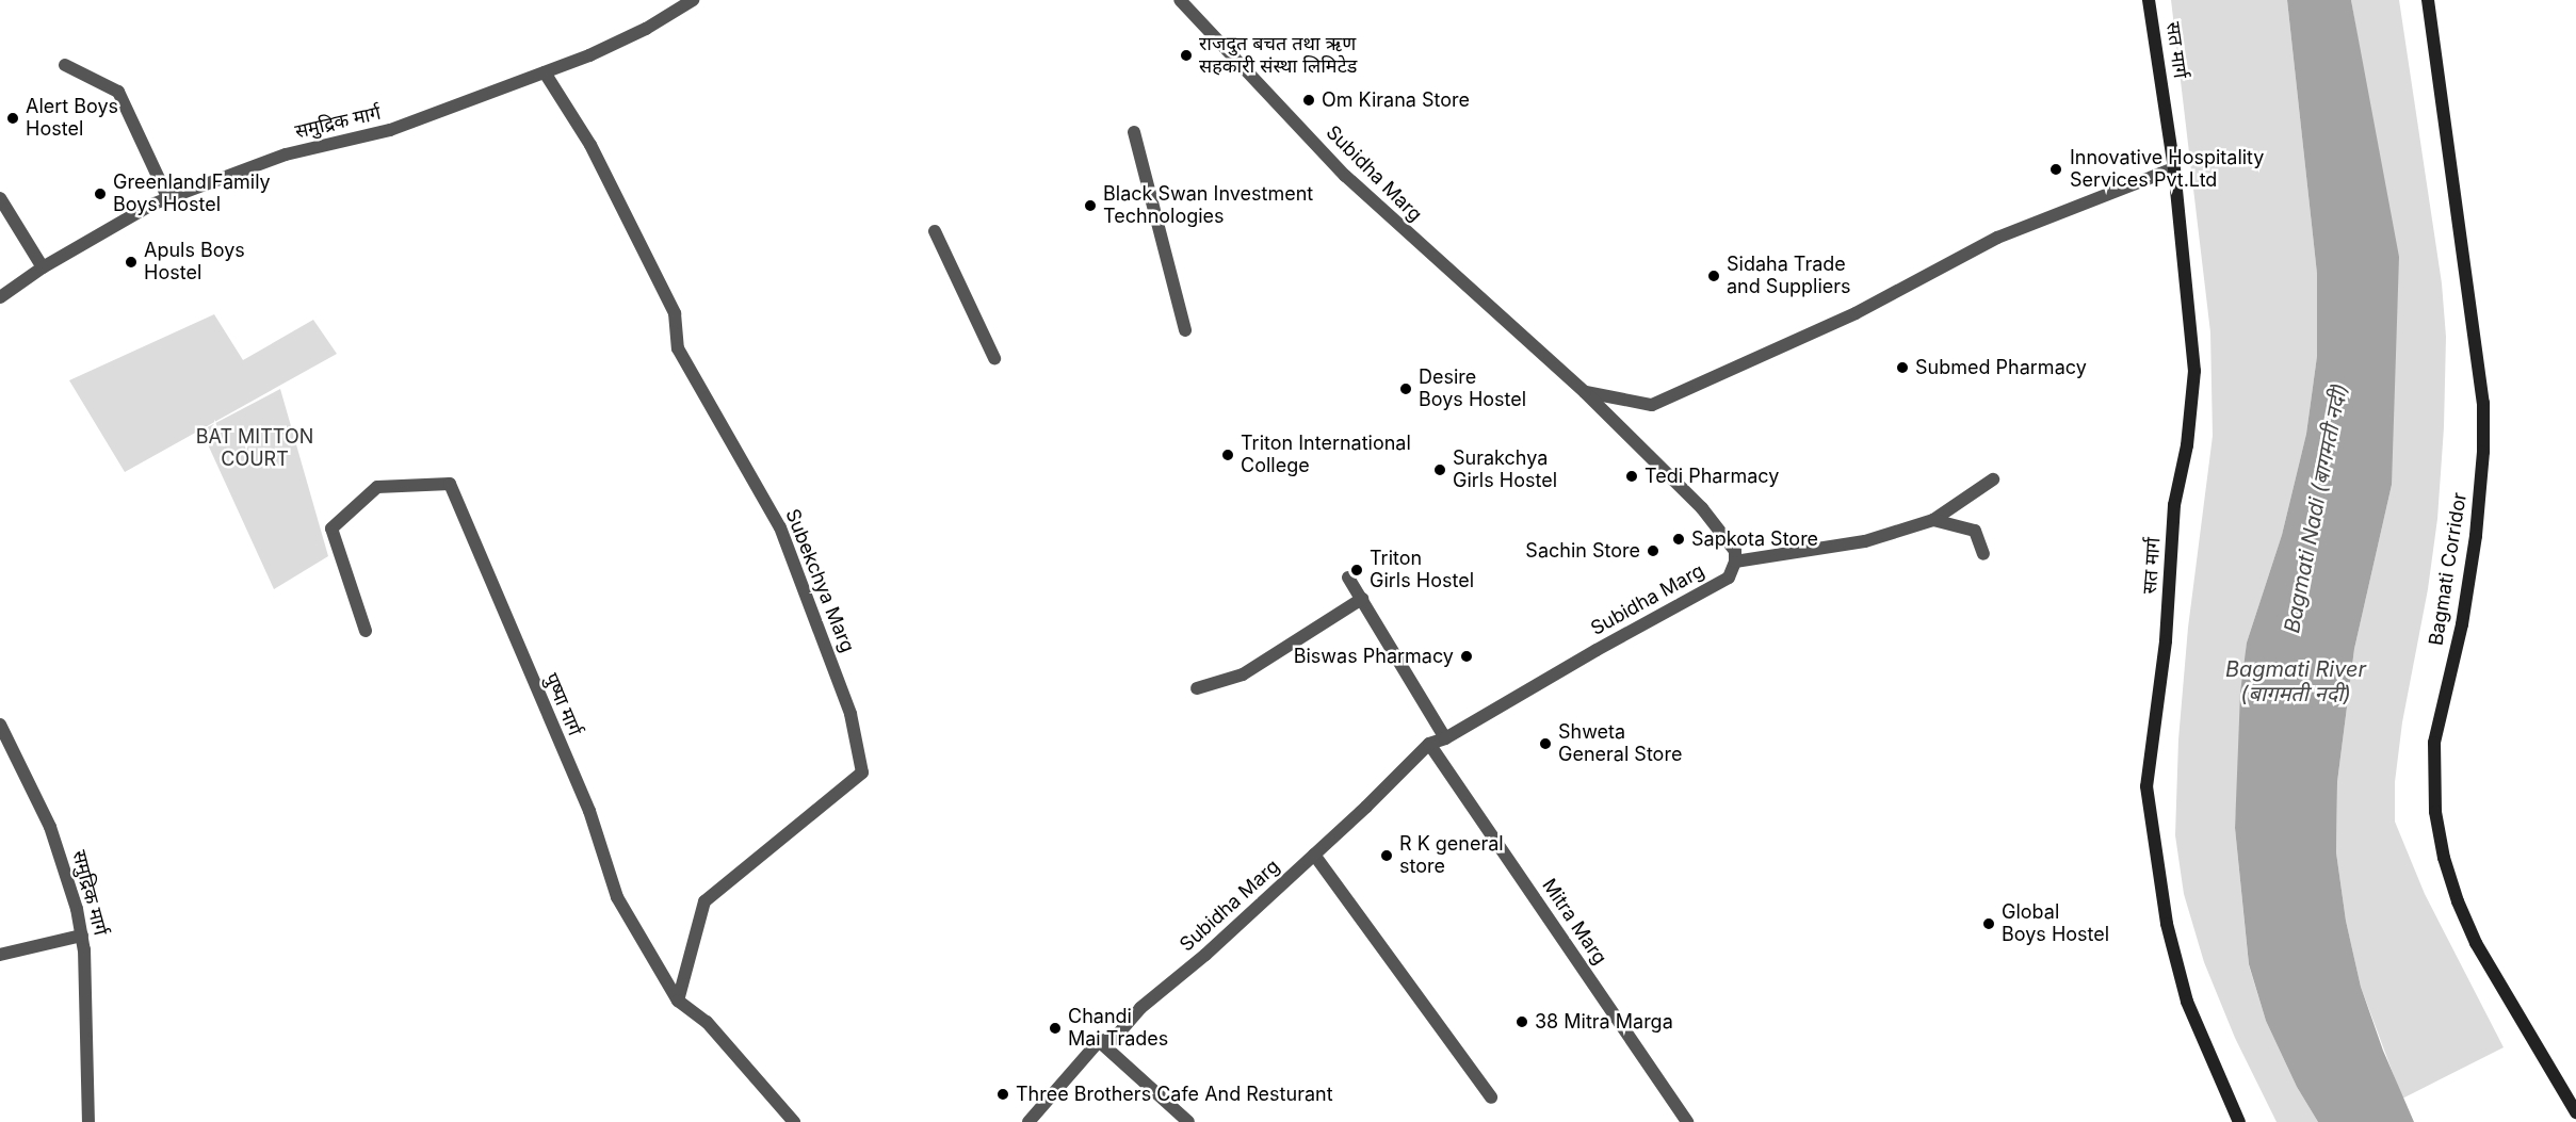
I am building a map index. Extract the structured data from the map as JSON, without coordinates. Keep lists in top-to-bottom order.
{
  "streets": {
    "main road": ["सत मार्ग", "Bagmati Corridor"],
    "street": [
      "समुद्रिक मार्ग",
      "Subidha Marg",
      "Subekchya Marg",
      "पुष्पा मार्ग",
      "Mitra Marg"
    ]
  },
  "crossings": [
    ["समुद्रिक मार्ग", "Subekchya Marg"],
    ["Subidha Marg", "Mitra Marg"],
    ["Subekchya Marg", "पुष्पा मार्ग"]
  ],
  "water": ["Bagmati Nadi (बागमती नदी)", "Bagmati River (बागमती नदी)"],
  "parks": ["BAT MITTON COURT"],
  "places": [
    "राजदुत बचत तथा ऋण सहकारी संस्था लिमिटेड",
    "Om Kirana Store",
    "Alert Boys Hostel",
    "Innovative Hospitality Services Pvt.Ltd",
    "Greenland Family Boys Hostel",
    "Black Swan Investment Technologies",
    "Apuls Boys Hostel",
    "Sidaha Trade and Suppliers",
    "Submed Pharmacy",
    "Desire Boys Hostel",
    "Triton International College",
    "Surakchya Girls Hostel",
    "Tedi Pharmacy",
    "Sapkota Store",
    "Sachin Store",
    "Triton Girls Hostel",
    "Biswas Pharmacy",
    "Shweta General Store",
    "R K general store",
    "Global Boys Hostel",
    "38 Mitra Marga",
    "Chandi Mai Trades",
    "Three Brothers Cafe And Resturant"
  ]
}
